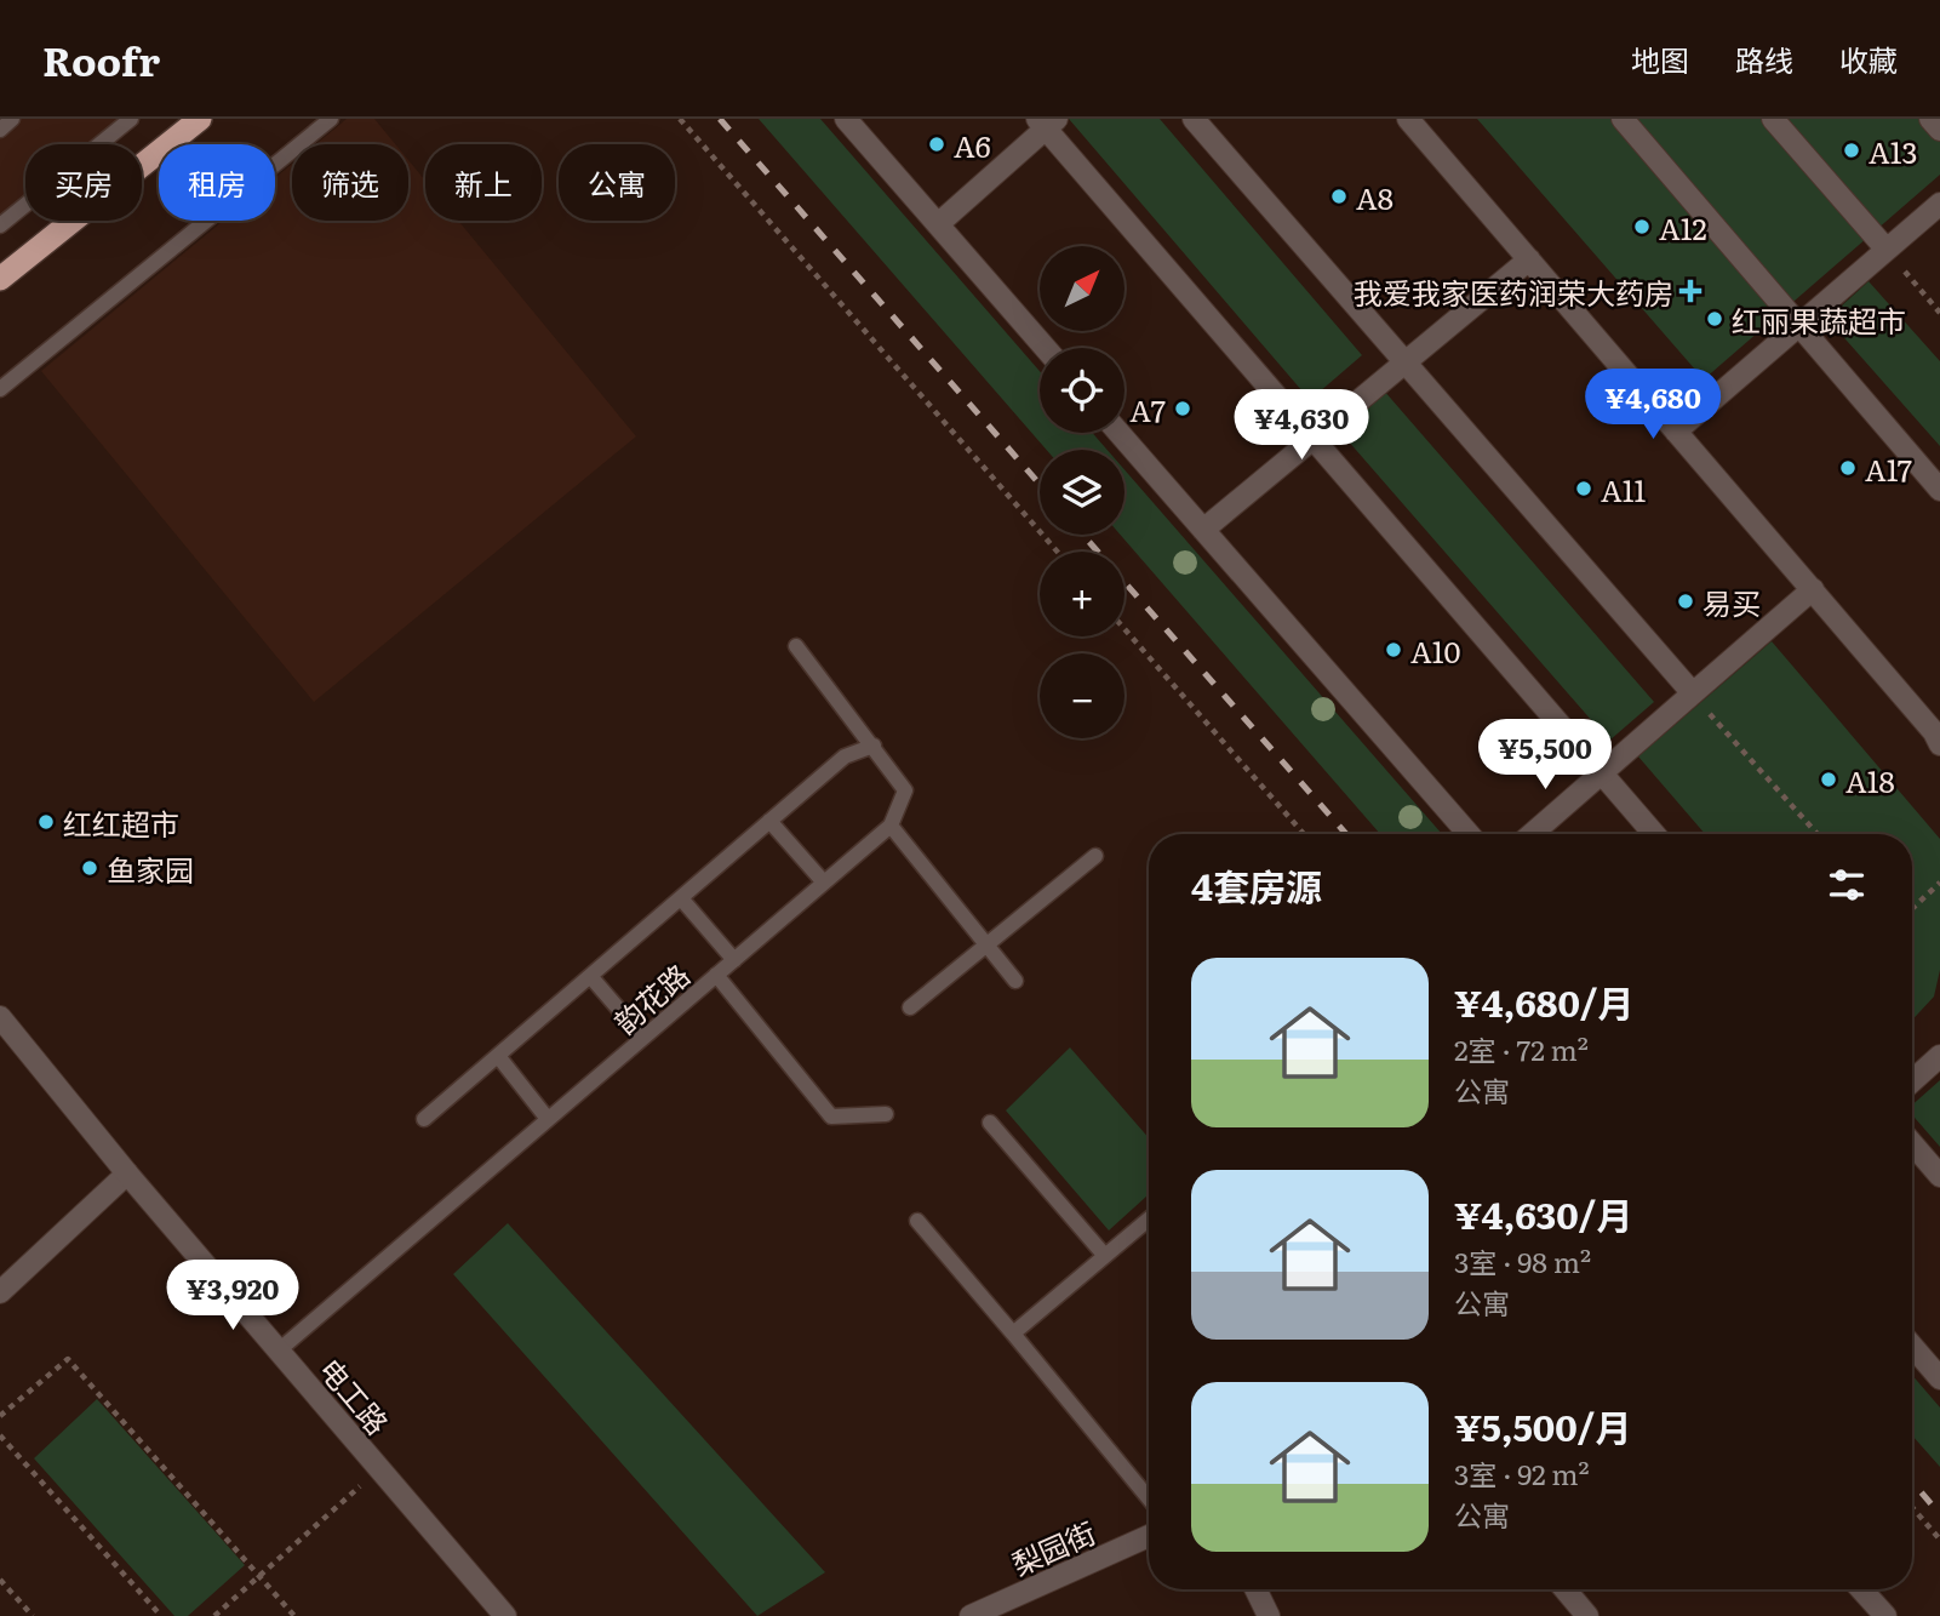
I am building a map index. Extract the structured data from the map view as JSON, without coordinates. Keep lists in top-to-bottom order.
{
  "streets": {
    "street": ["电工路", "梨园街"],
    "lane": ["韵花路"]
  },
  "crossings": [
    ["韵花路", "电工路"]
  ],
  "places": {
    "other": [
      "A6",
      "A13",
      "A8",
      "A12",
      "红丽果蔬超市",
      "A7",
      "A17",
      "A11",
      "易买",
      "A10",
      "A18",
      "红红超市",
      "鱼家园"
    ],
    "health": ["我爱我家医药润荣大药房"]
  },
  "north": "top right",
  "page": {
    "header": "Roofr",
    "nav": ["地图", "路线", "收藏"],
    "chip": [
      "买房",
      "租房",
      "筛选",
      "新上",
      "公寓"
    ],
    "map_buttons": ["+", "−"],
    "price": [
      "¥4,680",
      "¥4,630",
      "¥5,500",
      "¥3,920"
    ],
    "heading": "4套房源",
    "list": [
      {
        "name": "¥4,680/月",
        "note": "2室 · 72 m² · 公寓"
      },
      {
        "name": "¥4,630/月",
        "note": "3室 · 98 m² · 公寓"
      },
      {
        "name": "¥5,500/月",
        "note": "3室 · 92 m² · 公寓"
      }
    ]
  }
}
